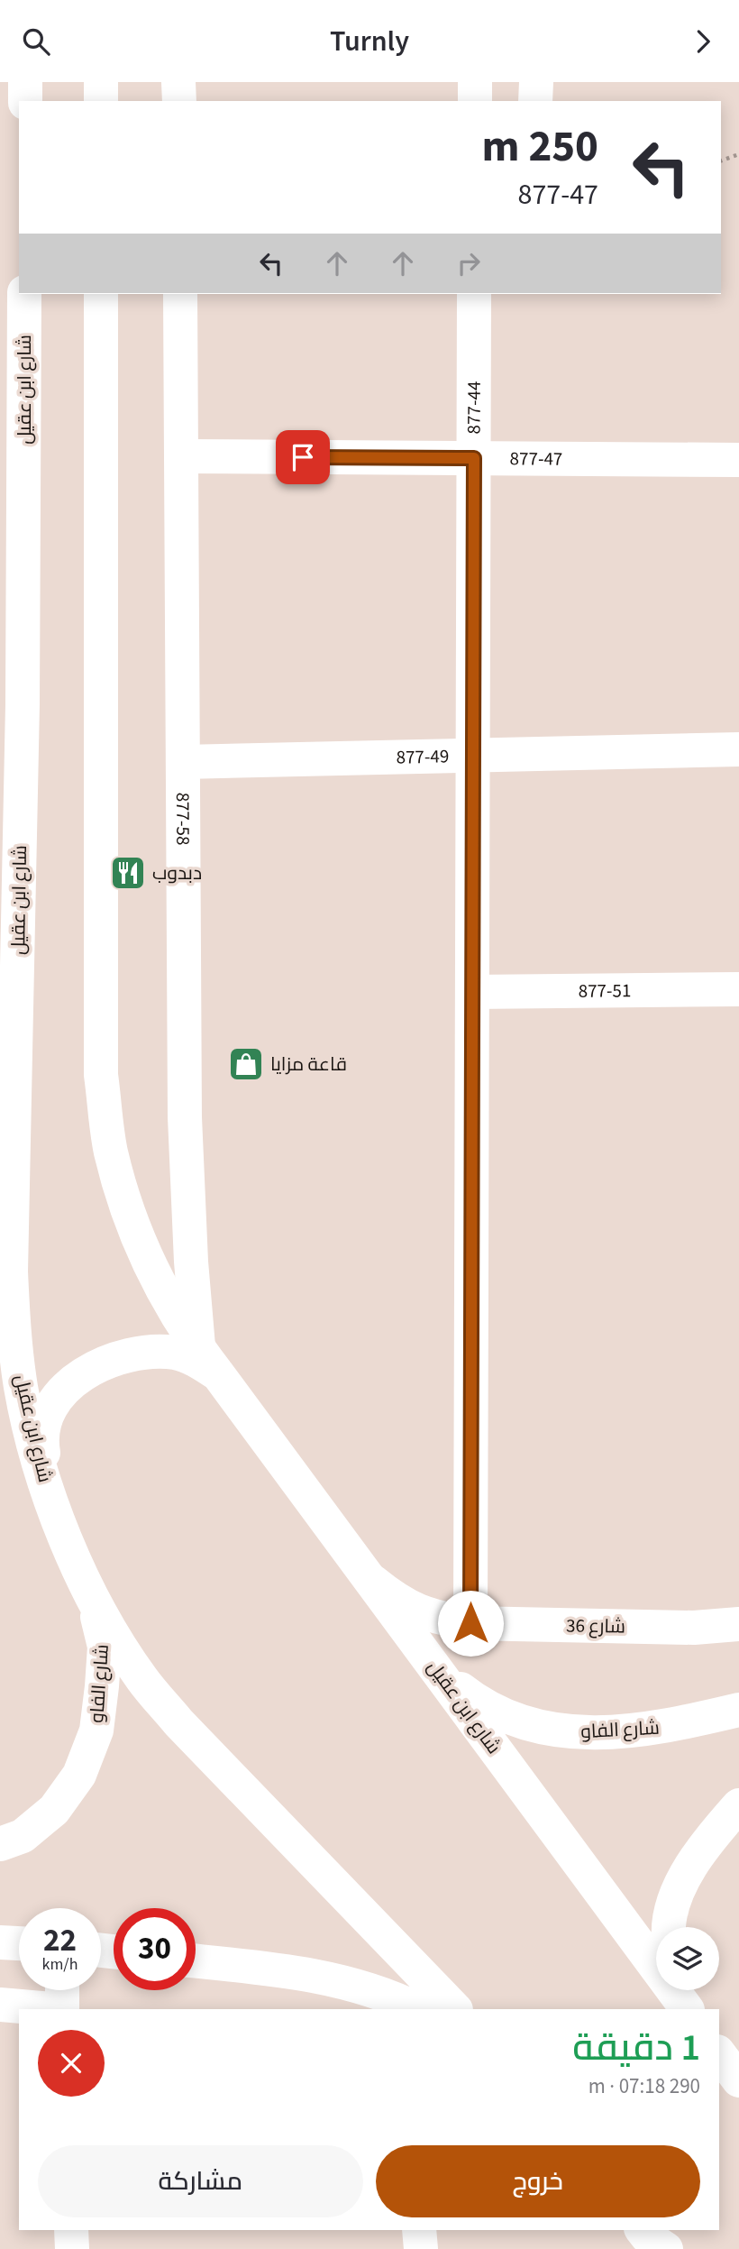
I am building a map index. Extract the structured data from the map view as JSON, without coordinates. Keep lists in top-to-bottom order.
{
  "streets": {
    "main road": [
      "شارع ابن عقيل",
      "877-44",
      "877-47",
      "877-49",
      "877-58",
      "877-51",
      "شارع 36",
      "شارع الفاو"
    ]
  },
  "crossings": [
    ["شارع ابن عقيل", "877-58"],
    ["شارع ابن عقيل", "شارع 36"],
    ["شارع ابن عقيل", "شارع الفاو"],
    ["877-44", "877-47"],
    ["877-44", "877-49"],
    ["877-44", "877-51"],
    ["877-44", "شارع 36"],
    ["877-47", "877-58"],
    ["877-49", "877-58"]
  ],
  "places": {
    "restaurant": ["دبدوب"],
    "shop": ["قاعة مزايا"]
  },
  "page": {
    "header": "Turnly",
    "turn": ["250 m", "877-47"],
    "speed": "22 km/h",
    "limit": "30",
    "heading": ["1 دقيقة", "290 m · 07:18"],
    "buttons": ["خروج", "مشاركة"]
  }
}
